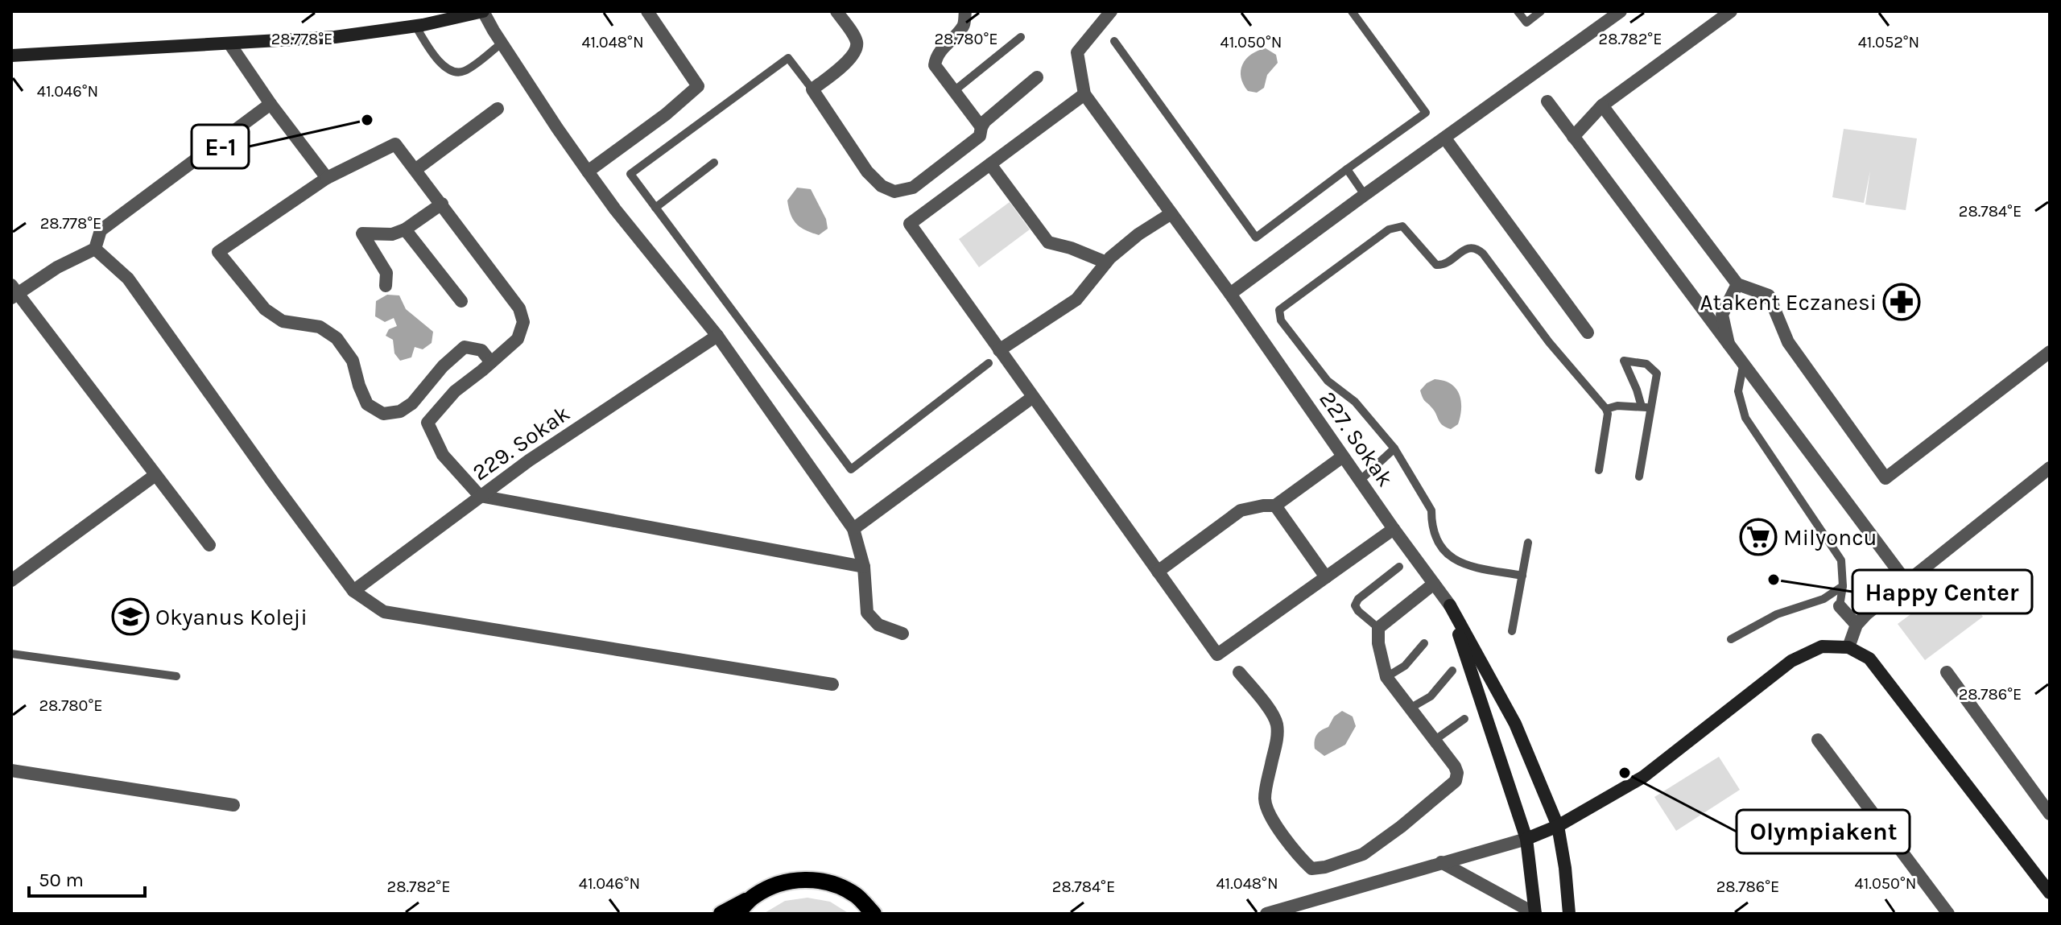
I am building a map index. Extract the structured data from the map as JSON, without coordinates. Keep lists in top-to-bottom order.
{
  "streets": {
    "street": ["227. Sokak", "229. Sokak"]
  },
  "places": {
    "other": ["E-1", "Happy Center", "Olympiakent"],
    "pharmacy": ["Atakent Eczanesi"],
    "supermarket": ["Milyoncu"],
    "school or university": ["Okyanus Koleji"]
  },
  "scale_bar": "50 m",
  "coordinates": [
    "28.778°E",
    "28.780°E",
    "28.782°E",
    "41.048°N",
    "41.050°N",
    "41.052°N",
    "41.046°N",
    "28.784°E",
    "28.786°E"
  ]
}
